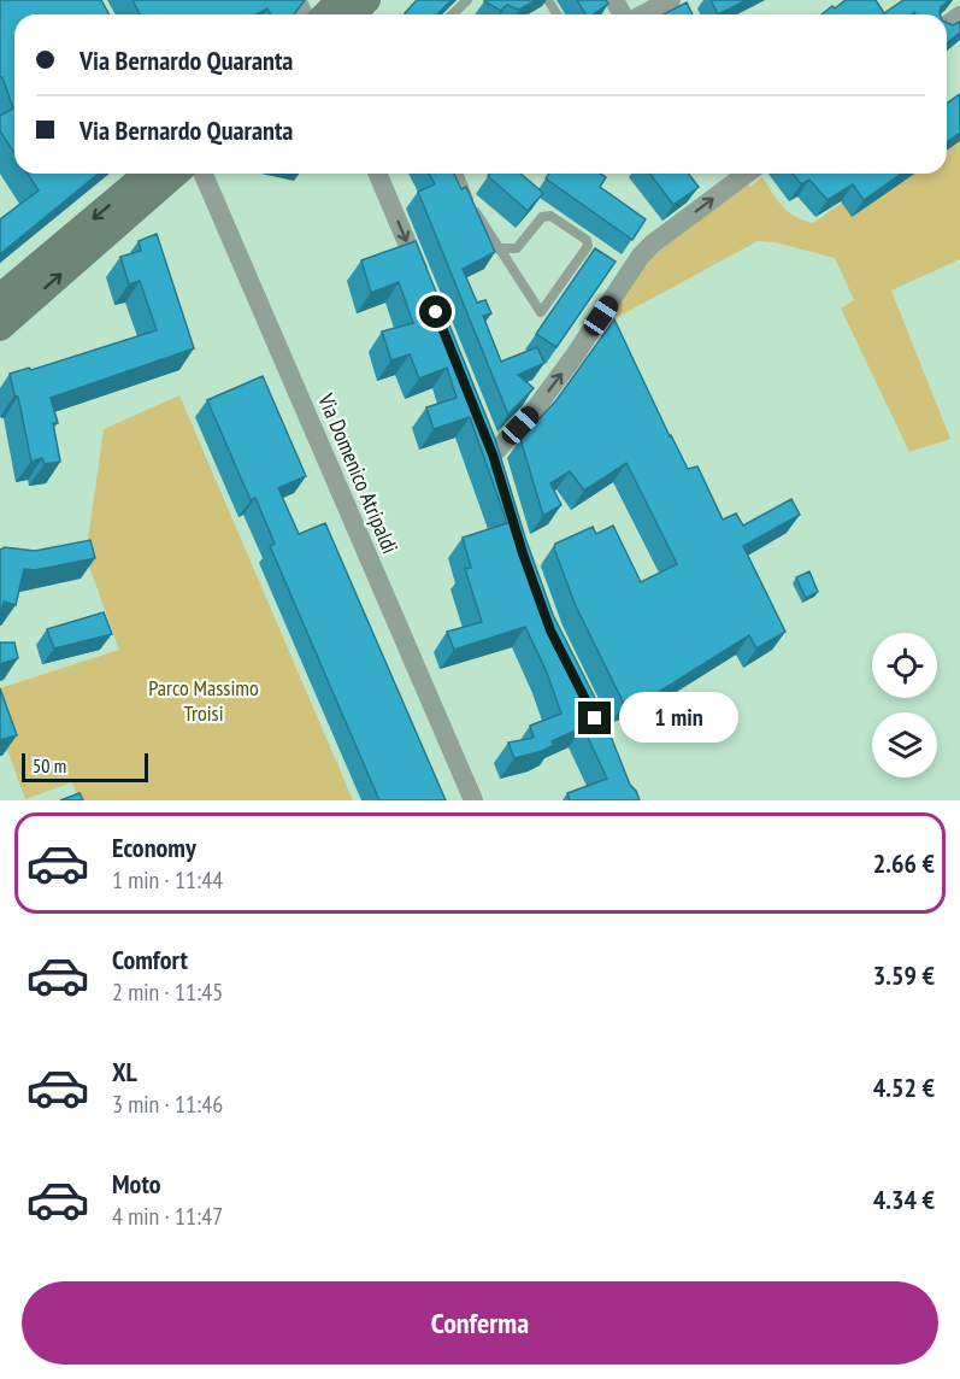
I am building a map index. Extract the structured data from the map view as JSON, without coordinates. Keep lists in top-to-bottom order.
{
  "streets": {
    "street": ["Via Domenico Atripaldi"]
  },
  "parks": ["Parco Massimo Troisi"],
  "scale_bar": "50 m",
  "page": {
    "banner": ["Via Bernardo Quaranta", "Via Bernardo Quaranta"],
    "bubble": "1 min",
    "scale": "50 m",
    "list": [
      {
        "name": "Economy",
        "note": "1 min · 11:44",
        "value": "2.66 €"
      },
      {
        "name": "Comfort",
        "note": "2 min · 11:45",
        "value": "3.59 €"
      },
      {
        "name": "XL",
        "note": "3 min · 11:46",
        "value": "4.52 €"
      },
      {
        "name": "Moto",
        "note": "4 min · 11:47",
        "value": "4.34 €"
      }
    ],
    "buttons": "Conferma"
  }
}
